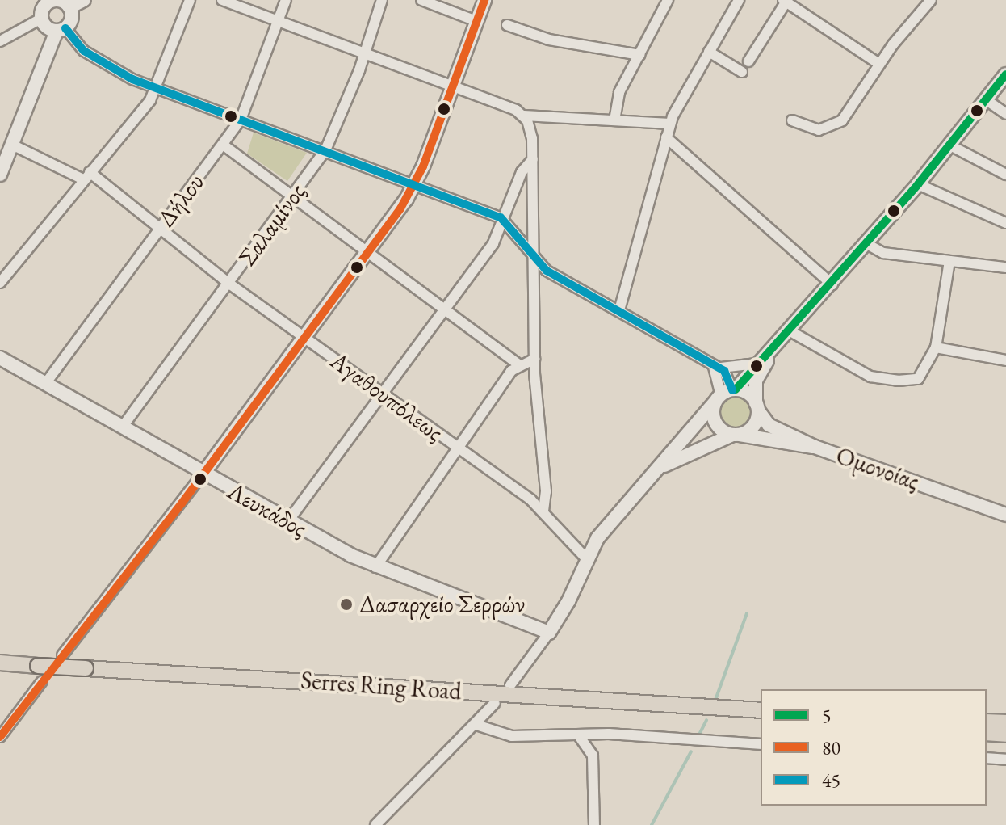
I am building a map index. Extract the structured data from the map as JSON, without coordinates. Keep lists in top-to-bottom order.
{
  "streets": {
    "main road": ["Serres Ring Road"],
    "street": [
      "Δήλου",
      "Σαλαμίνος",
      "Αγαθουπόλεως",
      "Ομονοίας",
      "Λευκάδος"
    ]
  },
  "crossings": [
    ["Δήλου", "Αγαθουπόλεως"],
    ["Δήλου", "Λευκάδος"],
    ["Σαλαμίνος", "Αγαθουπόλεως"],
    ["Σαλαμίνος", "Λευκάδος"]
  ],
  "places": ["Δασαρχείο Σερρών"],
  "lines": ["transit line 80", "transit line 45", "transit line 5"],
  "legend": ["5", "80", "45"]
}
